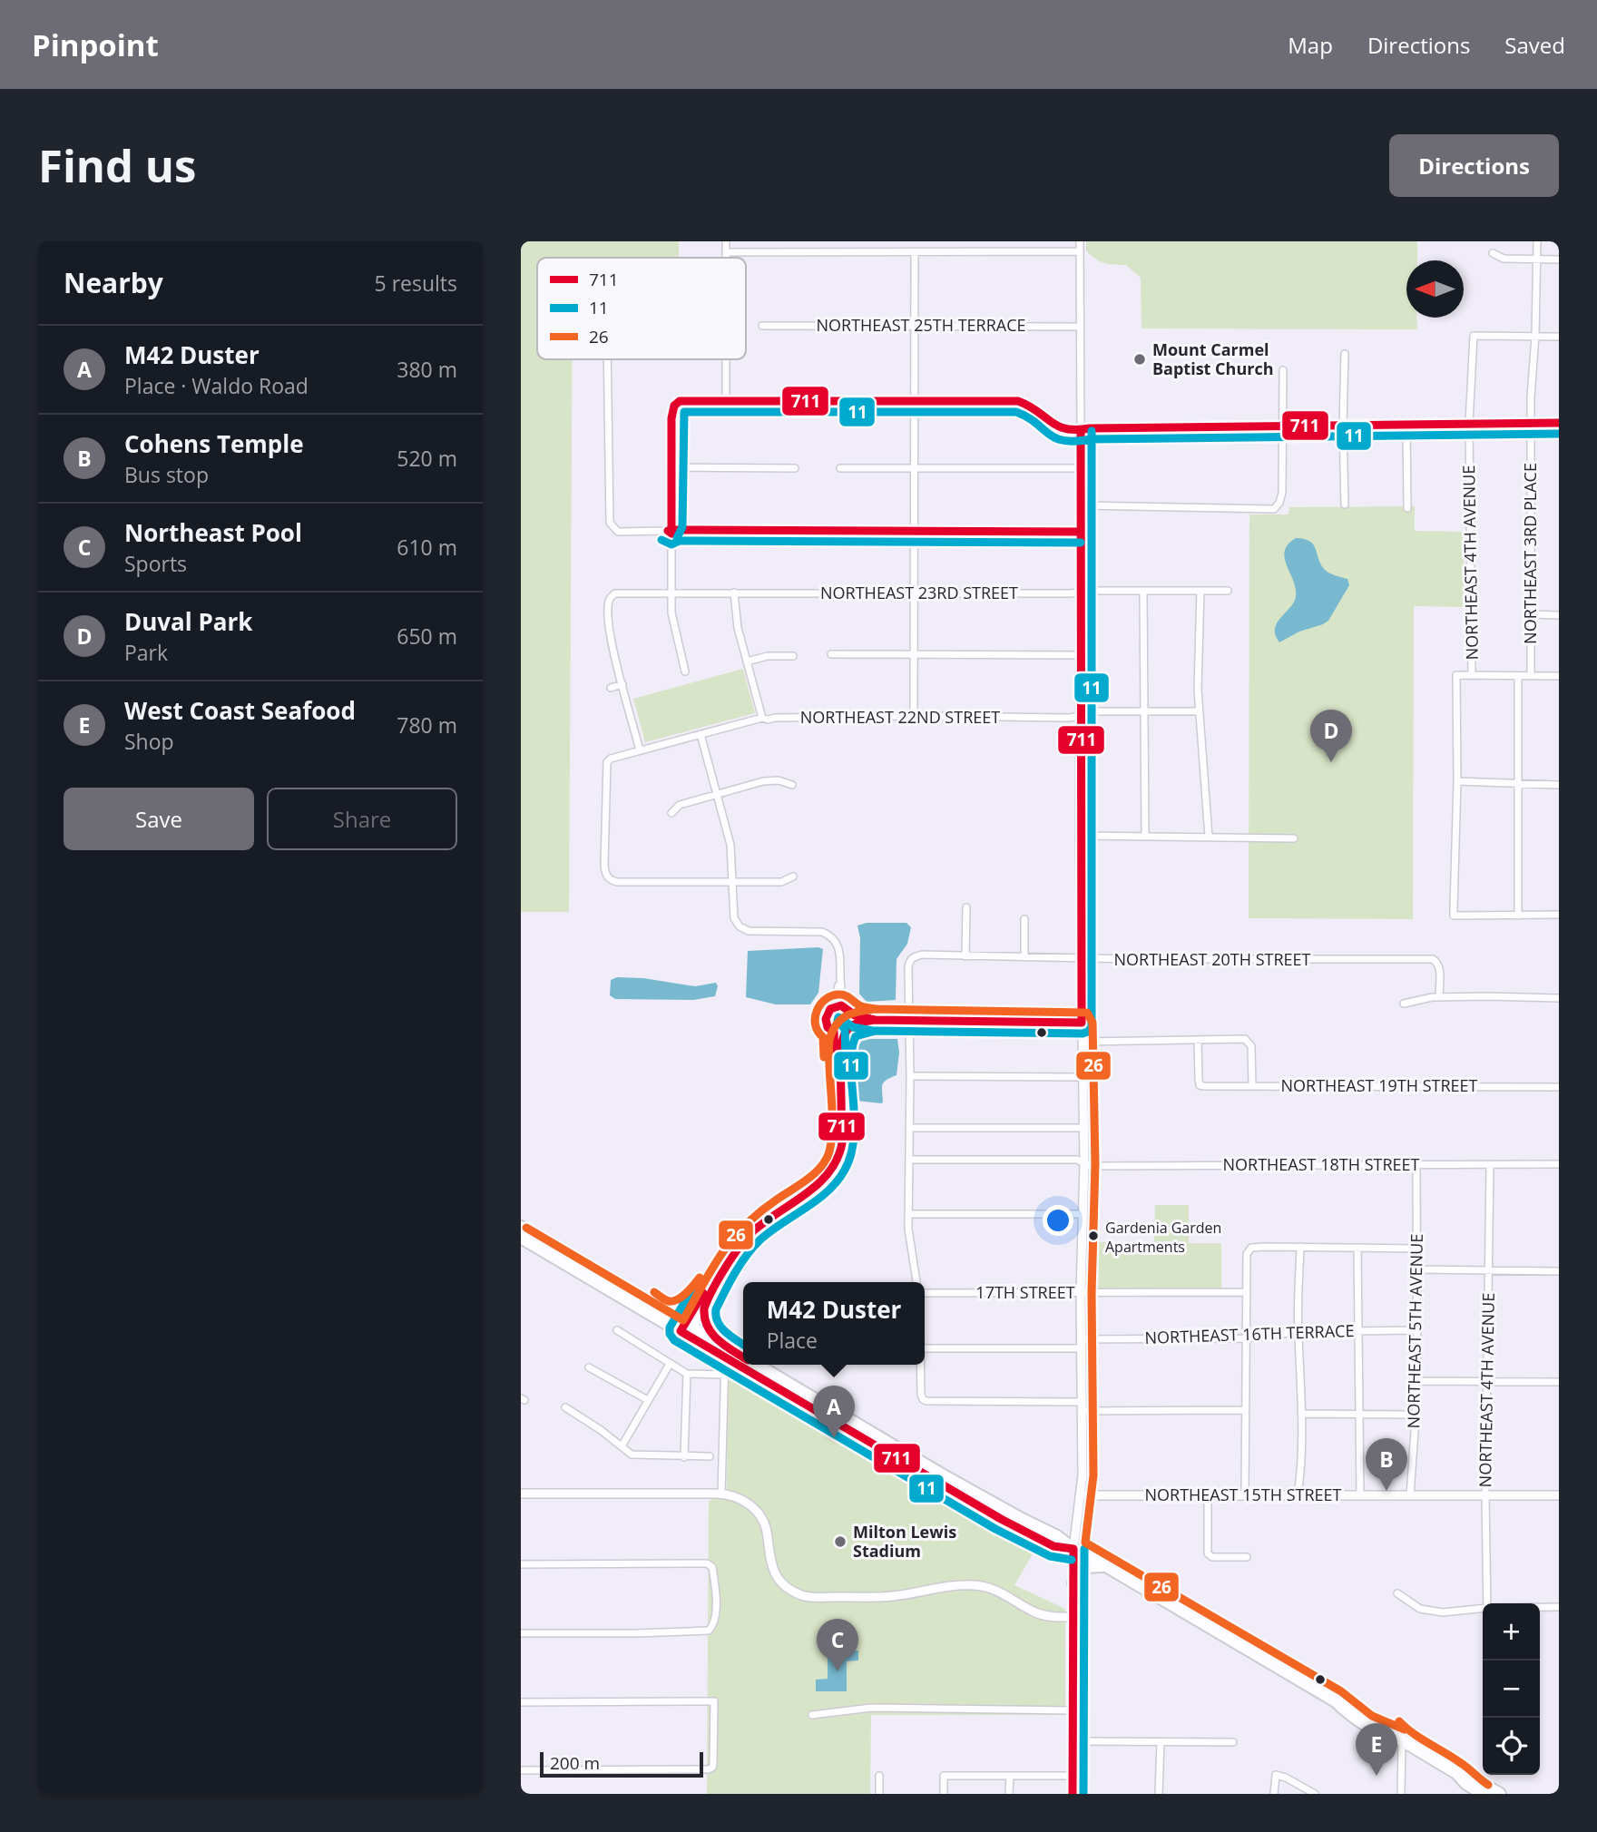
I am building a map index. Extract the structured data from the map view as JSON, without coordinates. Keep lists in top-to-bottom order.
{
  "streets": {
    "street": [
      "NORTHEAST 25TH TERRACE",
      "NORTHEAST 3RD PLACE",
      "NORTHEAST 4TH AVENUE",
      "NORTHEAST 23RD STREET",
      "NORTHEAST 22ND STREET",
      "NORTHEAST 20TH STREET",
      "NORTHEAST 19TH STREET",
      "NORTHEAST 18TH STREET",
      "17TH STREET",
      "NORTHEAST 5TH AVENUE",
      "NORTHEAST 16TH TERRACE",
      "NORTHEAST 15TH STREET"
    ]
  },
  "crossings": [
    ["NORTHEAST 3RD PLACE", "NORTHEAST 4TH AVENUE"],
    ["NORTHEAST 4TH AVENUE", "NORTHEAST 18TH STREET"],
    ["NORTHEAST 4TH AVENUE", "NORTHEAST 15TH STREET"],
    ["NORTHEAST 18TH STREET", "NORTHEAST 5TH AVENUE"],
    ["NORTHEAST 5TH AVENUE", "NORTHEAST 16TH TERRACE"],
    ["NORTHEAST 5TH AVENUE", "NORTHEAST 15TH STREET"]
  ],
  "places": ["Mount Carmel Baptist Church", "Gardenia Garden Apartments", "Milton Lewis Stadium"],
  "lines": ["transit line 711", "transit line 11", "transit line 26"],
  "legend": ["711", "11", "26"],
  "scale_bar": "200 m",
  "north": "left",
  "page": {
    "header": "Pinpoint",
    "nav": ["Map", "Directions", "Saved"],
    "buttons": [
      "Directions",
      ["Save", "Share"]
    ],
    "title": "Find us",
    "heading": ["Nearby", "5 results"],
    "list": [
      {
        "mark": "A",
        "name": "M42 Duster",
        "note": "Place · Waldo Road",
        "value": "380 m"
      },
      {
        "mark": "B",
        "name": "Cohens Temple",
        "note": "Bus stop",
        "value": "520 m"
      },
      {
        "mark": "C",
        "name": "Northeast Pool",
        "note": "Sports",
        "value": "610 m"
      },
      {
        "mark": "D",
        "name": "Duval Park",
        "note": "Park",
        "value": "650 m"
      },
      {
        "mark": "E",
        "name": "West Coast Seafood",
        "note": "Shop",
        "value": "780 m"
      }
    ],
    "pins": [
      "D",
      "A",
      "B",
      "C",
      "E"
    ],
    "popup": ["M42 Duster", "Place"],
    "map_buttons": ["+", "−"],
    "scale": "200 m"
  }
}
